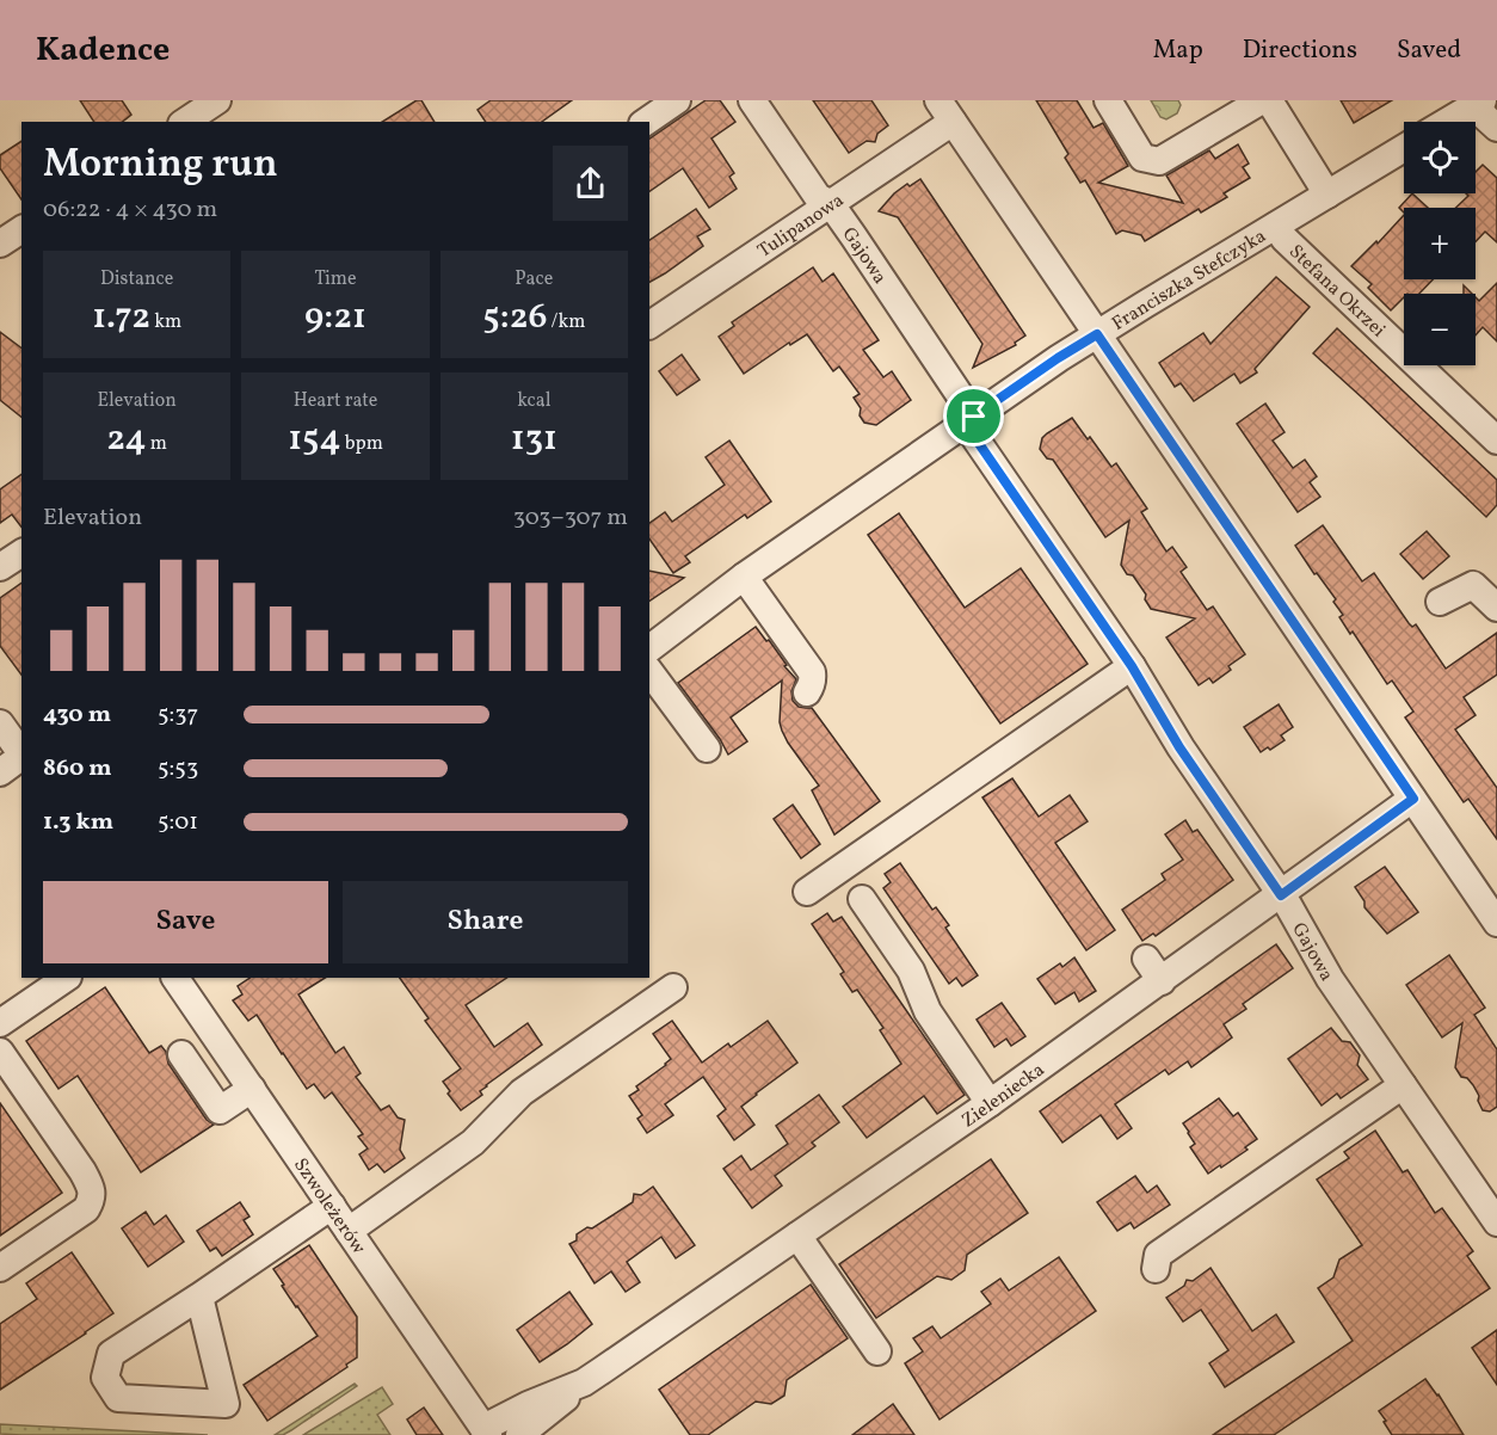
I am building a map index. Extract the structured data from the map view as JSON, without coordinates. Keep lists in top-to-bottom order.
{
  "streets": {
    "street": [
      "Tulipanowa",
      "Gajowa",
      "Franciszka Stefczyka",
      "Stefana Okrzei",
      "Zieleniecka",
      "Szwoleżerów"
    ]
  },
  "crossings": [
    ["Tulipanowa", "Gajowa"],
    ["Gajowa", "Franciszka Stefczyka"],
    ["Gajowa", "Zieleniecka"],
    ["Franciszka Stefczyka", "Stefana Okrzei"],
    ["Zieleniecka", "Szwoleżerów"]
  ],
  "page": {
    "header": "Kadence",
    "nav": ["Map", "Directions", "Saved"],
    "map_buttons": ["+", "−"],
    "heading": ["Morning run", "06:22 · 4 × 430 m"],
    "stats": [
      ["Distance", "1.72 km"],
      ["Time", "9:21"],
      ["Pace", "5:26 /km"],
      ["Elevation", "24 m"],
      ["Heart rate", "154 bpm"],
      ["kcal", "131"]
    ],
    "chart": ["Elevation", "303–307 m"],
    "list": [
      {
        "name": "430 m",
        "note": "5:37"
      },
      {
        "name": "860 m",
        "note": "5:53"
      },
      {
        "name": "1.3 km",
        "note": "5:01"
      }
    ],
    "buttons": ["Save", "Share"]
  }
}
